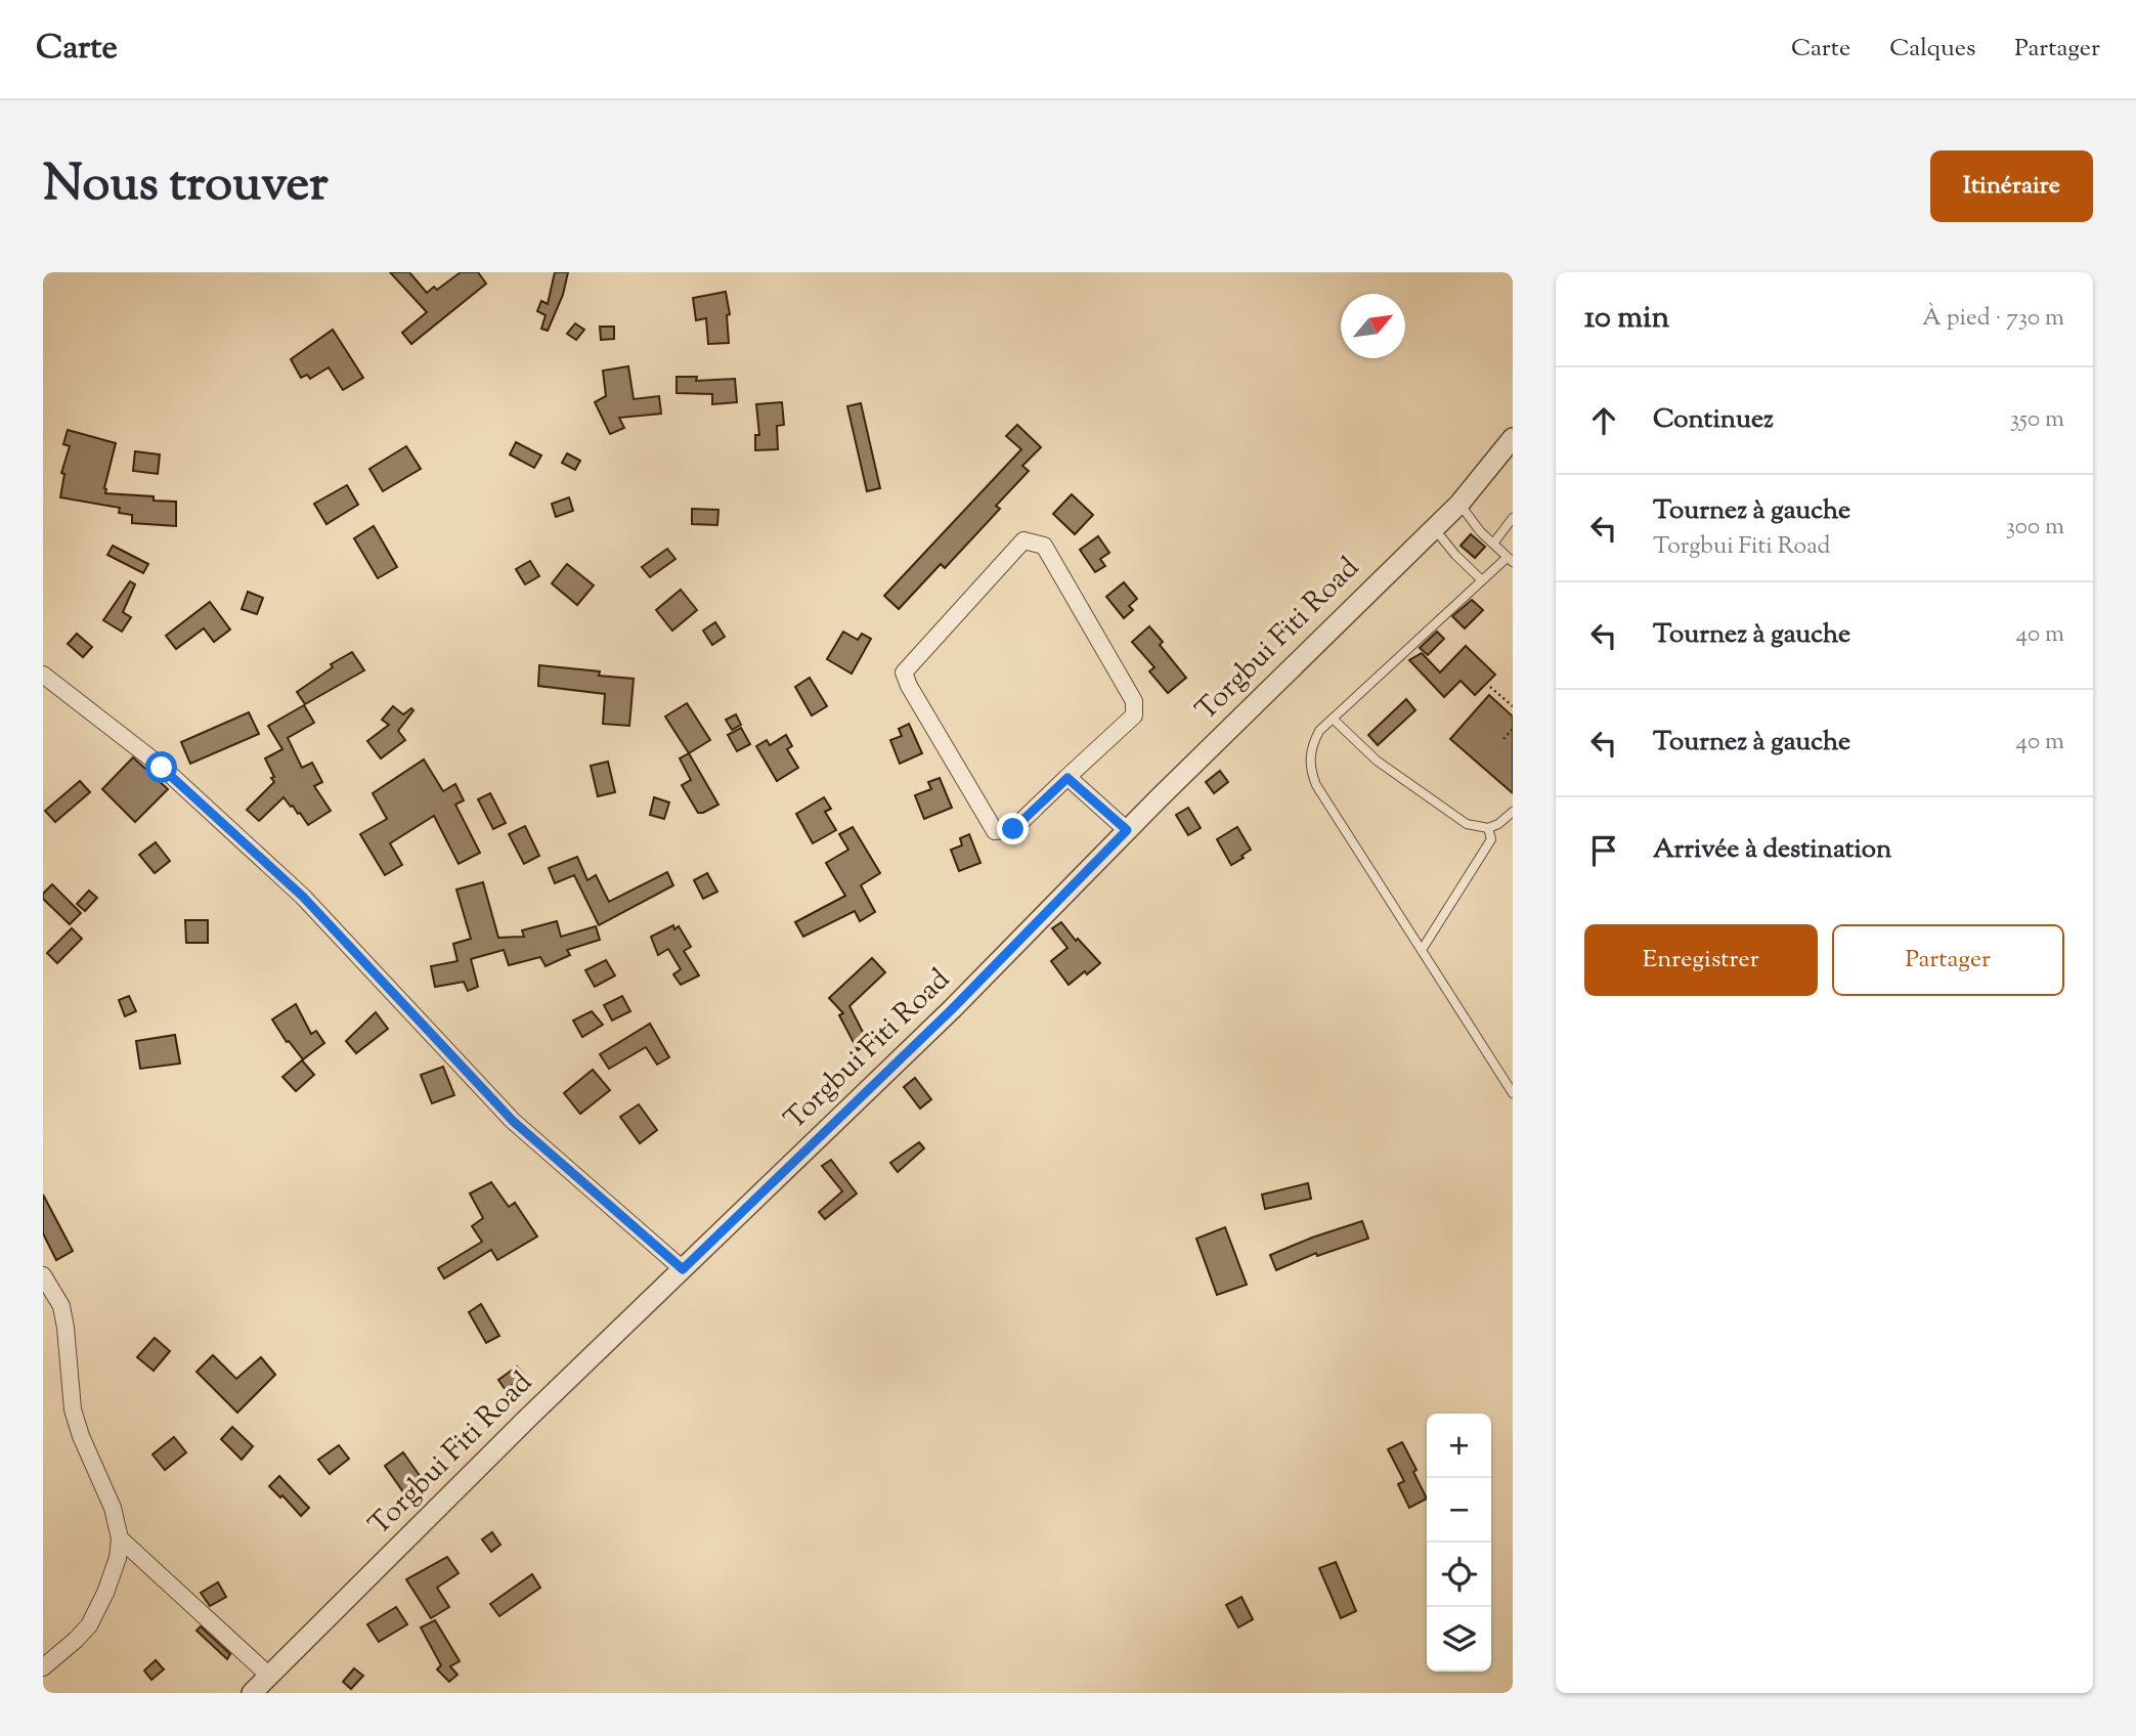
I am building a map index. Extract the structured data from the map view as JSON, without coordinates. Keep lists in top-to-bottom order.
{
  "streets": {
    "street": ["Torgbui Fiti Road"]
  },
  "north": "top right",
  "page": {
    "header": "Carte",
    "nav": ["Carte", "Calques", "Partager"],
    "title": "Nous trouver",
    "buttons": [
      "Itinéraire",
      ["Enregistrer", "Partager"]
    ],
    "heading": ["10 min", "À pied · 730 m"],
    "list": [
      ["Continuez", "350 m"],
      ["Tournez à gauche", "Torgbui Fiti Road", "300 m"],
      ["Tournez à gauche", "40 m"],
      ["Tournez à gauche", "40 m"],
      "Arrivée à destination"
    ],
    "map_buttons": ["+", "−"]
  }
}
